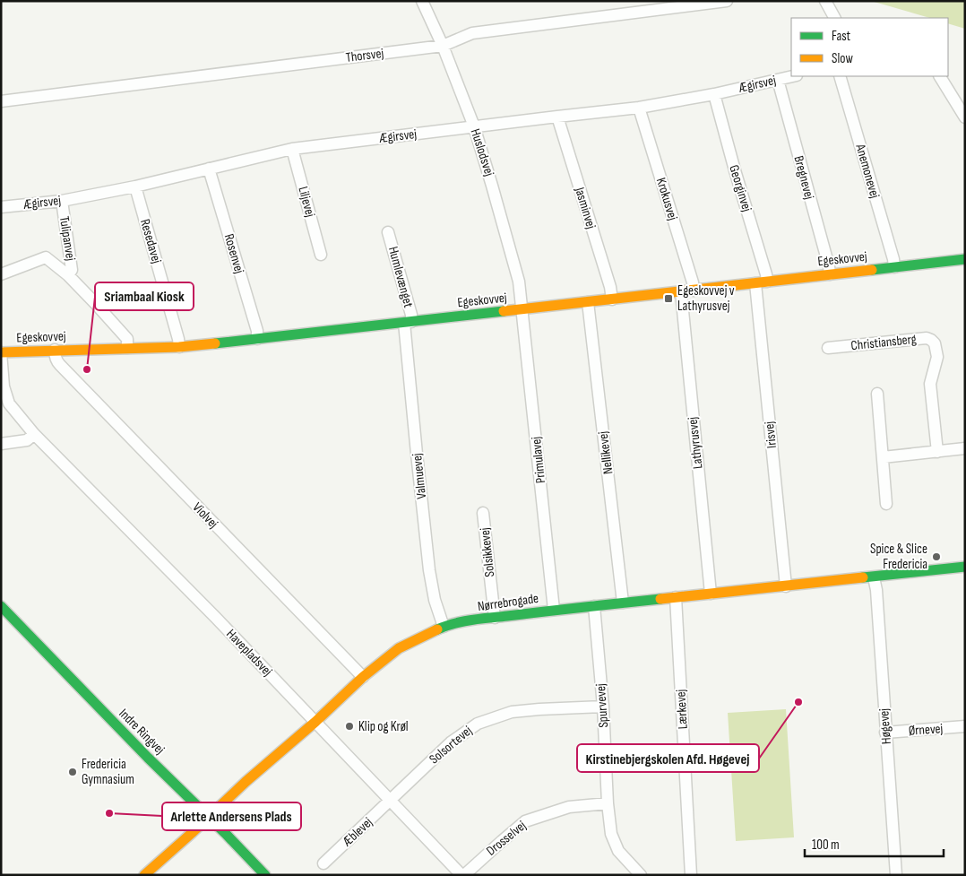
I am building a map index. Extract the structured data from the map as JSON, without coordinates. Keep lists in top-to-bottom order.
{
  "streets": {
    "street": [
      "Thorsvej",
      "Ægirsvej",
      "Huslodsvej",
      "Anemonevej",
      "Bregnevej",
      "Georginvej",
      "Krokusvej",
      "Liljevej",
      "Jasminvej",
      "Tulipanvej",
      "Resedavej",
      "Rosenvej",
      "Egeskovvej",
      "Humlevænget",
      "Christiansberg",
      "Irisvej",
      "Lathyrusvej",
      "Nellikevej",
      "Primulavej",
      "Valmuevej",
      "Violvej",
      "Solsikkevej",
      "Nørrebrogade",
      "Havepladsvej",
      "Spurvevej",
      "Lærkevej",
      "Høgevej",
      "Ørnevej",
      "Indre Ringvej",
      "Solsortevej",
      "Æblevej",
      "Drosselvej"
    ]
  },
  "crossings": [
    ["Thorsvej", "Huslodsvej"],
    ["Ægirsvej", "Huslodsvej"],
    ["Ægirsvej", "Bregnevej"],
    ["Ægirsvej", "Georginvej"],
    ["Ægirsvej", "Krokusvej"],
    ["Ægirsvej", "Liljevej"],
    ["Ægirsvej", "Jasminvej"],
    ["Ægirsvej", "Tulipanvej"],
    ["Ægirsvej", "Resedavej"],
    ["Ægirsvej", "Rosenvej"],
    ["Huslodsvej", "Egeskovvej"],
    ["Huslodsvej", "Primulavej"],
    ["Anemonevej", "Egeskovvej"],
    ["Bregnevej", "Egeskovvej"],
    ["Georginvej", "Egeskovvej"],
    ["Georginvej", "Irisvej"],
    ["Krokusvej", "Egeskovvej"],
    ["Jasminvej", "Egeskovvej"],
    ["Resedavej", "Egeskovvej"],
    ["Rosenvej", "Egeskovvej"],
    ["Egeskovvej", "Humlevænget"],
    ["Egeskovvej", "Irisvej"],
    ["Egeskovvej", "Lathyrusvej"],
    ["Egeskovvej", "Nellikevej"],
    ["Egeskovvej", "Primulavej"],
    ["Egeskovvej", "Valmuevej"],
    ["Egeskovvej", "Violvej"],
    ["Egeskovvej", "Havepladsvej"],
    ["Humlevænget", "Valmuevej"],
    ["Irisvej", "Nørrebrogade"],
    ["Lathyrusvej", "Nørrebrogade"],
    ["Nellikevej", "Nørrebrogade"],
    ["Primulavej", "Nørrebrogade"],
    ["Valmuevej", "Nørrebrogade"],
    ["Violvej", "Nørrebrogade"],
    ["Solsikkevej", "Nørrebrogade"],
    ["Nørrebrogade", "Havepladsvej"],
    ["Nørrebrogade", "Spurvevej"],
    ["Nørrebrogade", "Lærkevej"],
    ["Nørrebrogade", "Høgevej"],
    ["Nørrebrogade", "Indre Ringvej"],
    ["Havepladsvej", "Solsortevej"],
    ["Havepladsvej", "Æblevej"],
    ["Havepladsvej", "Drosselvej"],
    ["Spurvevej", "Solsortevej"],
    ["Spurvevej", "Drosselvej"],
    ["Høgevej", "Ørnevej"],
    ["Solsortevej", "Æblevej"]
  ],
  "places": {
    "transit": ["Egeskovvej v Lathyrusvej"],
    "other": [
      "Sriambaal Kiosk",
      "Spice & Slice Fredericia",
      "Kirstinebjergskolen Afd. Høgevej",
      "Klip og Krøl",
      "Fredericia Gymnasium",
      "Arlette Andersens Plads"
    ]
  },
  "legend": ["Fast", "Slow"],
  "scale_bar": "100 m"
}
